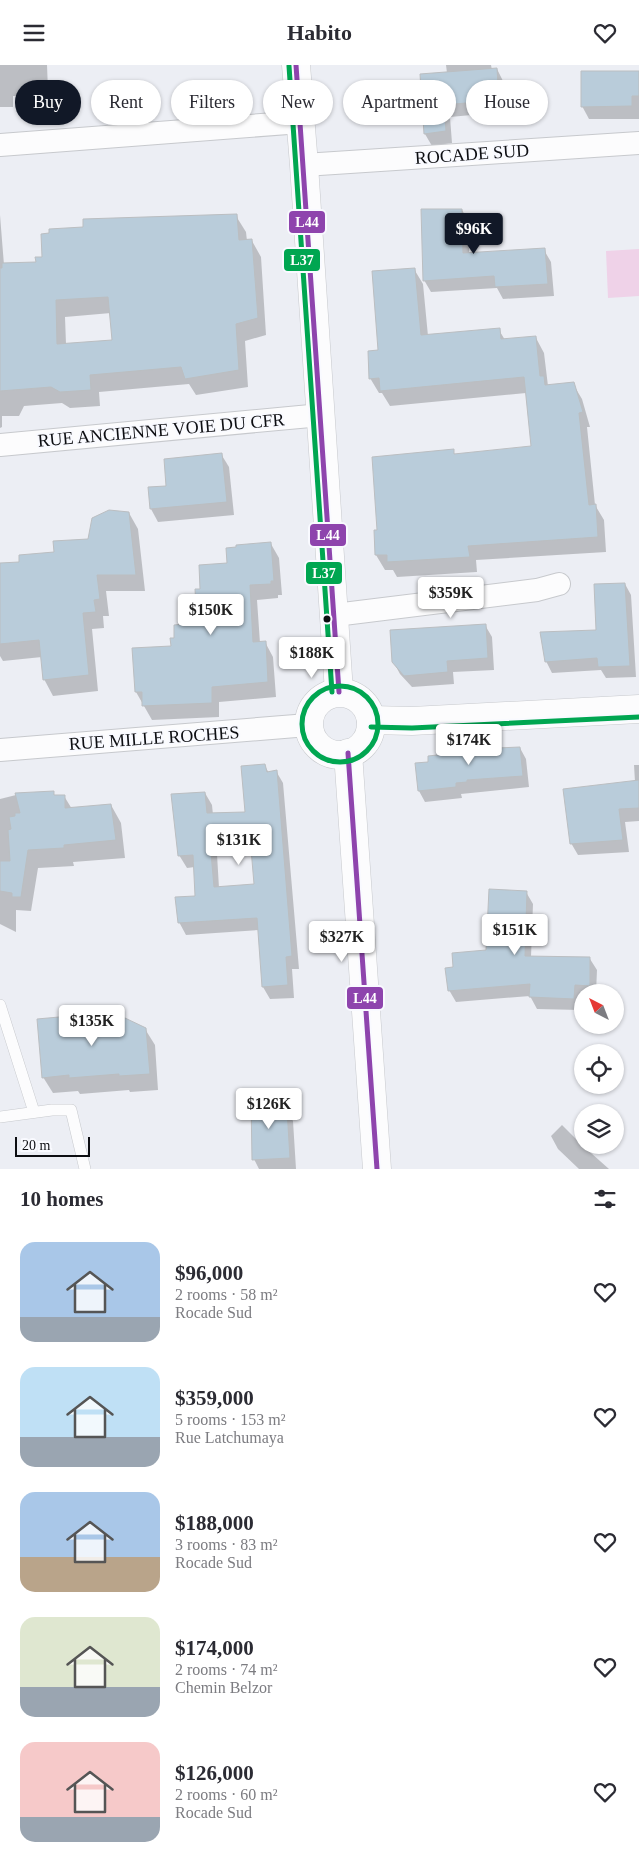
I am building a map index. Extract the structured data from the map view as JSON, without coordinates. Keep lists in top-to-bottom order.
{
  "streets": {
    "street": ["ROCADE SUD", "RUE ANCIENNE VOIE DU CFR", "RUE MILLE ROCHES"]
  },
  "lines": ["transit line L44", "transit line L37"],
  "scale_bar": "20 m",
  "north": "top left",
  "page": {
    "header": "Habito",
    "chip": [
      "Buy",
      "Rent",
      "Filters",
      "New",
      "Apartment",
      "House"
    ],
    "price": [
      "$96K",
      "$359K",
      "$150K",
      "$188K",
      "$174K",
      "$131K",
      "$151K",
      "$327K",
      "$135K",
      "$126K"
    ],
    "scale": "20 m",
    "heading": "10 homes",
    "list": [
      {
        "name": "$96,000",
        "note": "2 rooms · 58 m² · Rocade Sud"
      },
      {
        "name": "$359,000",
        "note": "5 rooms · 153 m² · Rue Latchumaya"
      },
      {
        "name": "$188,000",
        "note": "3 rooms · 83 m² · Rocade Sud"
      },
      {
        "name": "$174,000",
        "note": "2 rooms · 74 m² · Chemin Belzor"
      },
      {
        "name": "$126,000",
        "note": "2 rooms · 60 m² · Rocade Sud"
      }
    ]
  }
}
